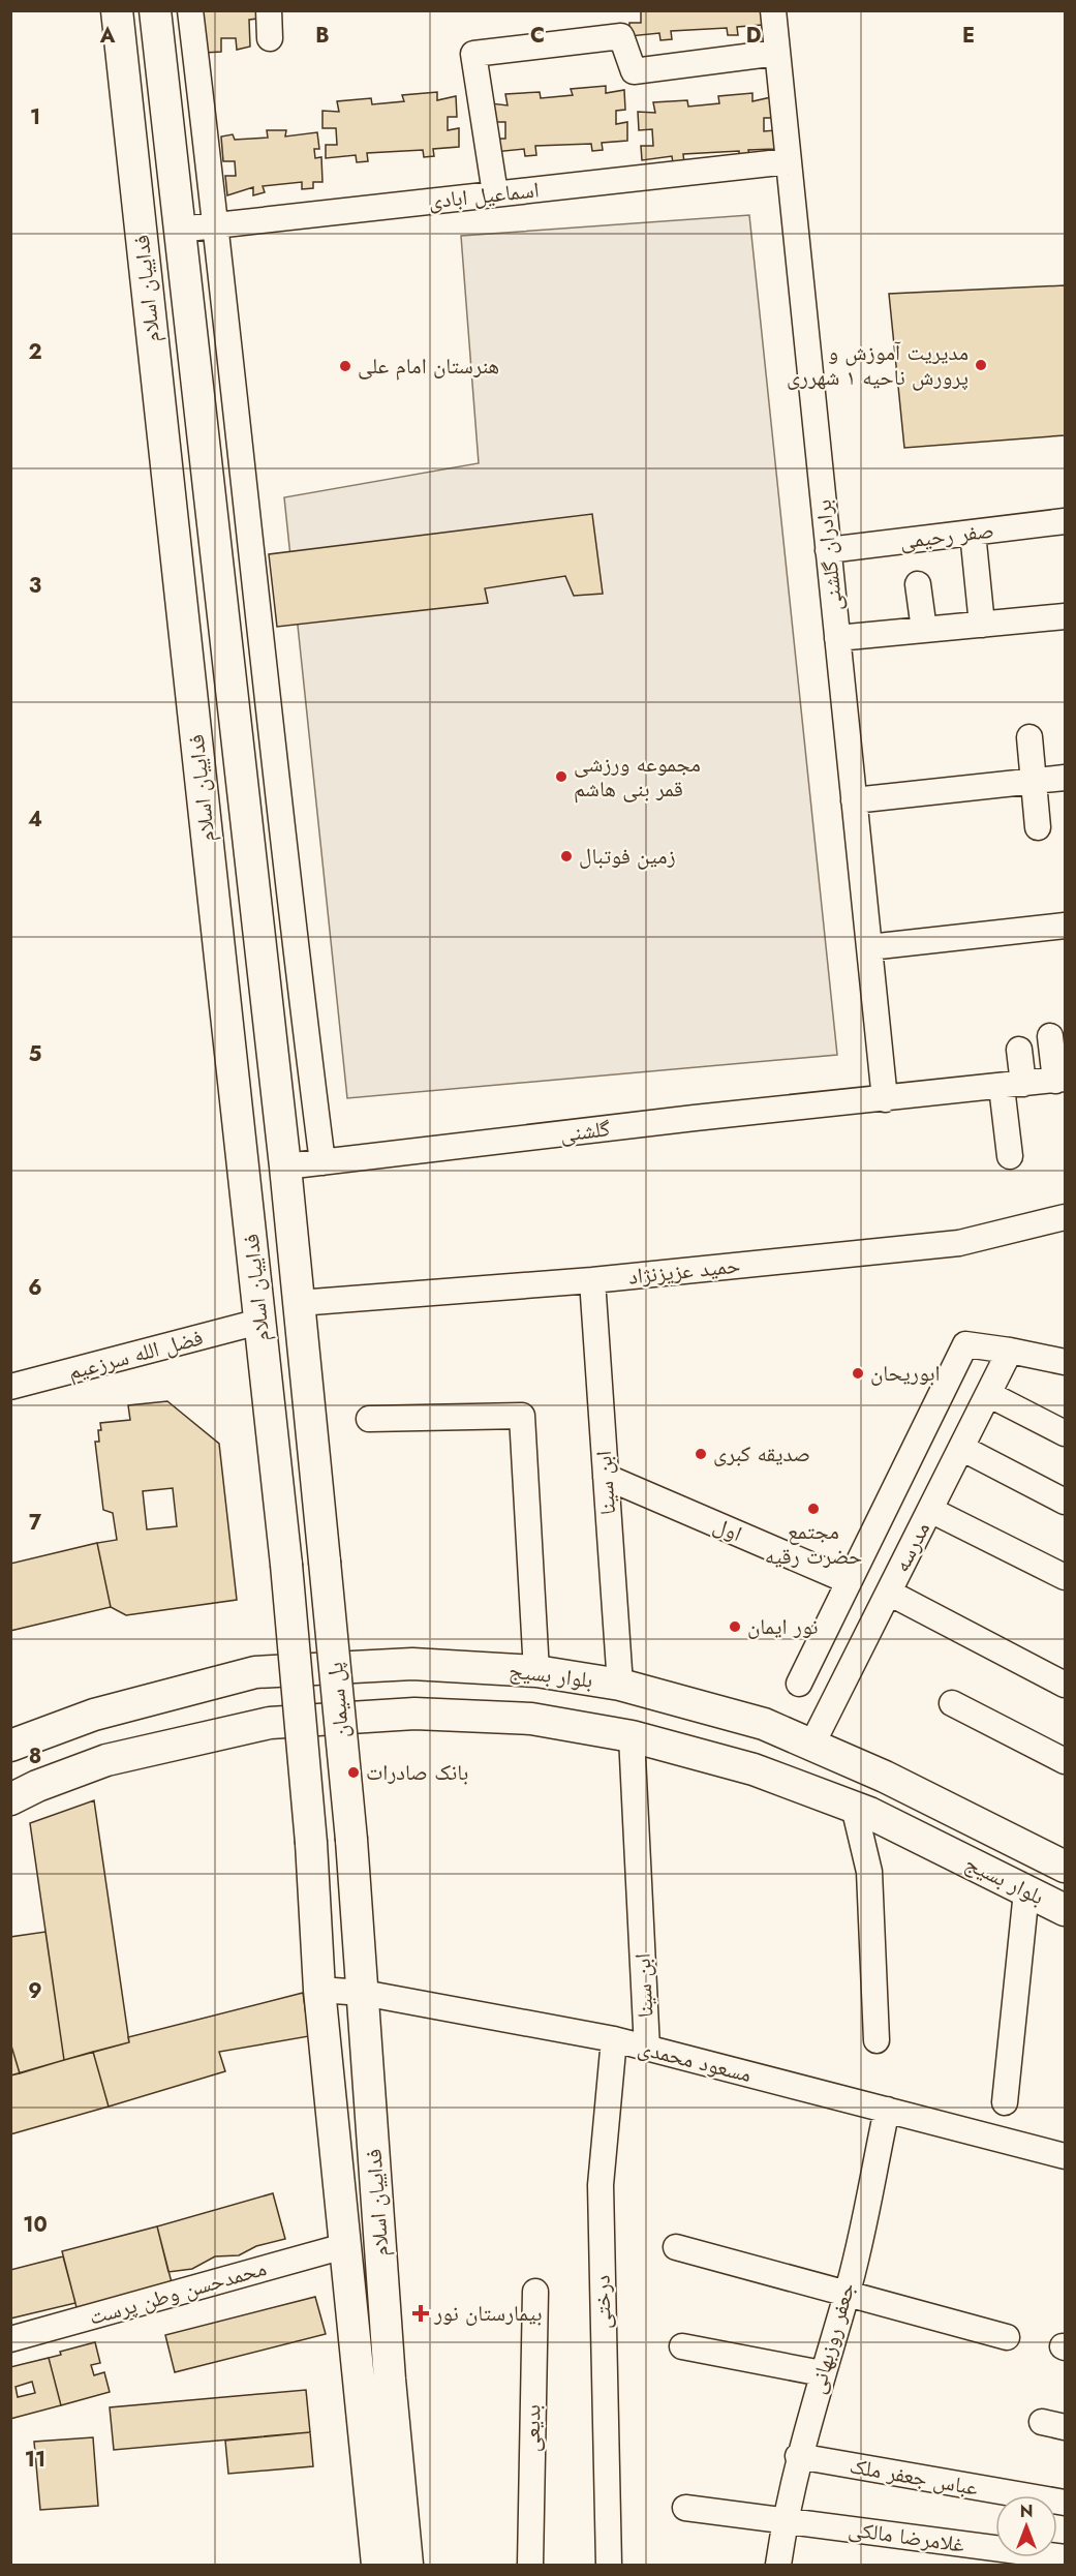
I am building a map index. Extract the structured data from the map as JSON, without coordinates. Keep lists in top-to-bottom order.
{
  "streets": {
    "main road": ["فداییان اسلام", "بلوار بسیج", "پل سیمان"],
    "street": [
      "اسماعیل ابادی",
      "صفر رحیمی",
      "برادران گلشنی",
      "گلشنی",
      "حمید عزیزنژاد",
      "فضل الله سرزعیم",
      "ابن سینا",
      "اول",
      "مدرسه",
      "مسعود محمدی",
      "محمدحسن وطن پرست",
      "درختی",
      "جعفر روزبهانی",
      "بدیعی",
      "عباس جعفر ملک",
      "غلامرضا مالکی"
    ]
  },
  "crossings": [
    ["اسماعیل ابادی", "فداییان اسلام"],
    ["اسماعیل ابادی", "برادران گلشنی"],
    ["فداییان اسلام", "گلشنی"],
    ["فداییان اسلام", "حمید عزیزنژاد"],
    ["فداییان اسلام", "فضل الله سرزعیم"],
    ["فداییان اسلام", "پل سیمان"],
    ["فداییان اسلام", "مسعود محمدی"],
    ["فداییان اسلام", "محمدحسن وطن پرست"],
    ["صفر رحیمی", "برادران گلشنی"],
    ["برادران گلشنی", "گلشنی"],
    ["حمید عزیزنژاد", "ابن سینا"],
    ["ابن سینا", "اول"],
    ["ابن سینا", "بلوار بسیج"],
    ["ابن سینا", "مسعود محمدی"],
    ["مدرسه", "بلوار بسیج"],
    ["مسعود محمدی", "درختی"],
    ["مسعود محمدی", "جعفر روزبهانی"],
    ["جعفر روزبهانی", "عباس جعفر ملک"],
    ["جعفر روزبهانی", "غلامرضا مالکی"]
  ],
  "places": {
    "other": [
      "مدیریت آموزش و پرورش ناحیه ۱ شهرری",
      "هنرستان امام علی",
      "مجموعه ورزشی قمر بنی هاشم",
      "زمین فوتبال",
      "ابوریحان",
      "صدیقه کبری",
      "مجتمع حضرت رقیه",
      "نور ایمان",
      "بانک صادرات"
    ],
    "health": ["بیمارستان نور"]
  },
  "north": "top",
  "grid": {
    "columns": [
      "A",
      "B",
      "C",
      "D",
      "E"
    ],
    "rows": [
      "1",
      "2",
      "3",
      "4",
      "5",
      "6",
      "7",
      "8",
      "9",
      "10",
      "11"
    ]
  }
}
